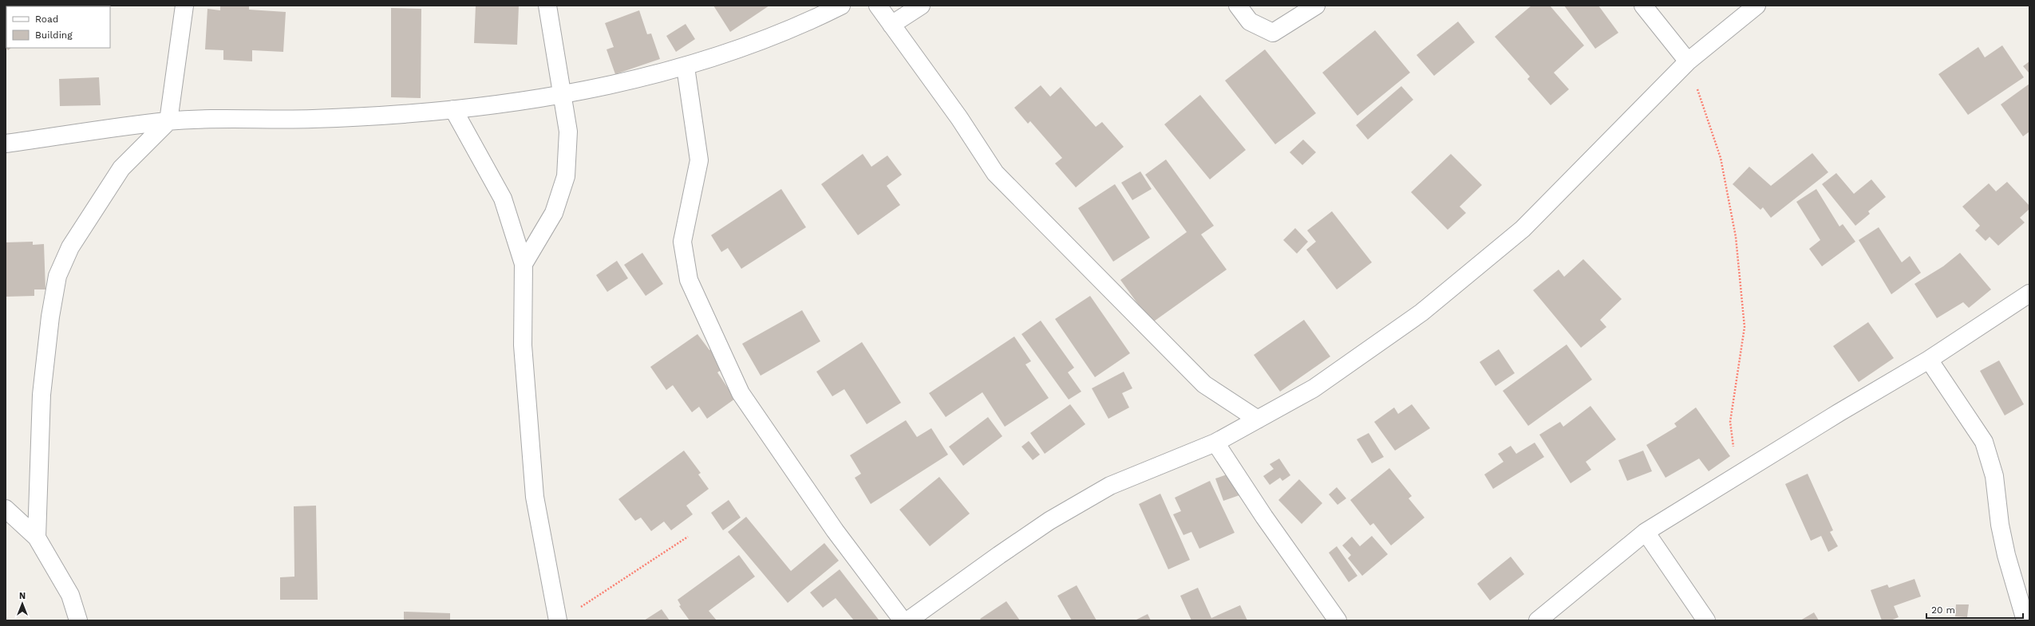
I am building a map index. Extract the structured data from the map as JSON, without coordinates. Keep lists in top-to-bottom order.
{
  "legend": ["Road", "Building"],
  "scale_bar": "20 m",
  "north": "top"
}
